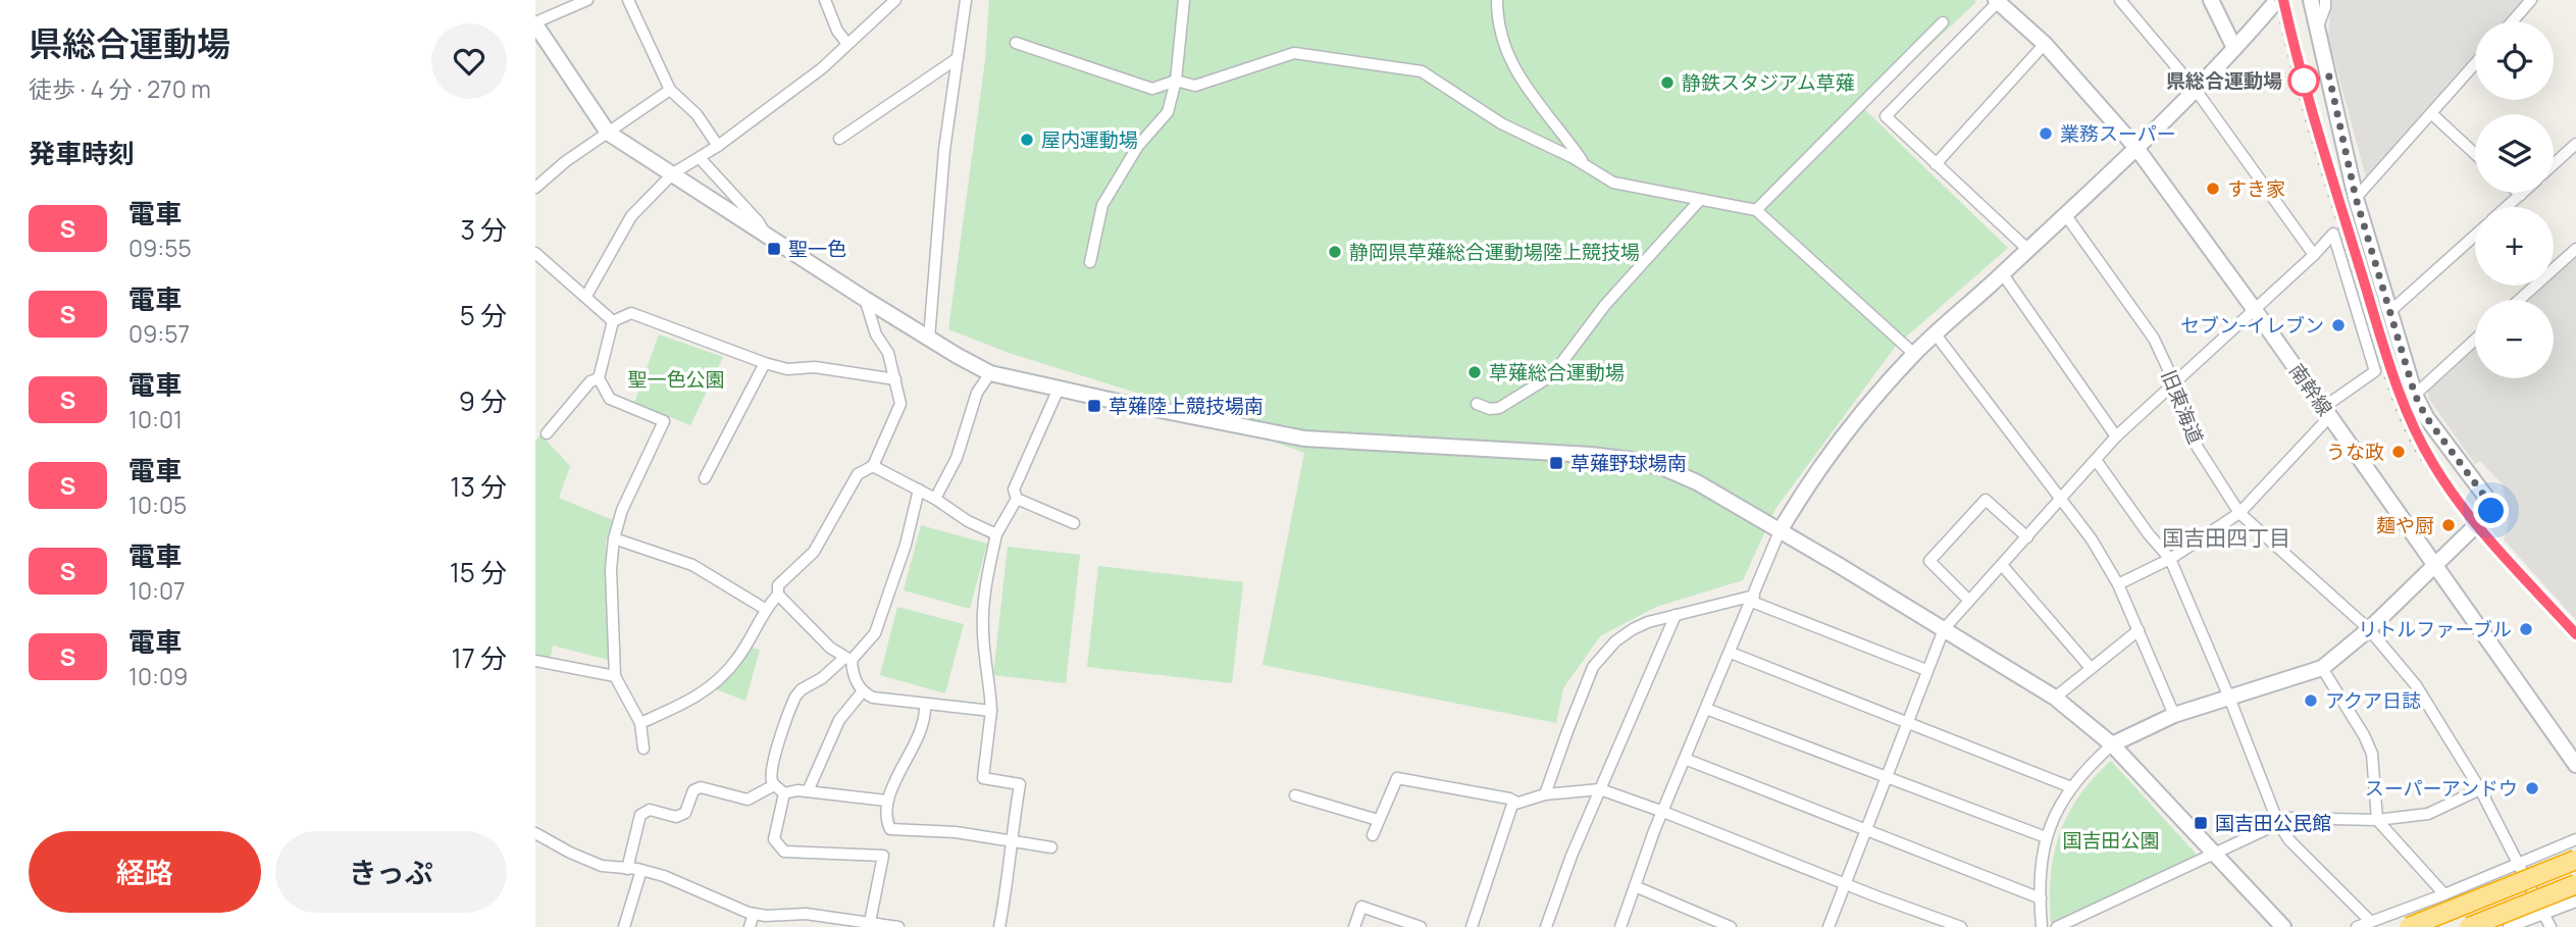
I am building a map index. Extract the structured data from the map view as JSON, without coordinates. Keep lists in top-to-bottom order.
{
  "streets": {
    "street": ["南幹線", "旧東海道"]
  },
  "districts": ["国吉田四丁目"],
  "parks": ["聖一色公園", "国吉田公園"],
  "places": {
    "other": [
      "県総合運動場",
      "静鉄スタジアム草薙",
      "業務スーパー",
      "屋内運動場",
      "すき家",
      "静岡県草薙総合運動場陸上競技場",
      "セブン-イレブン",
      "草薙総合運動場",
      "うな政",
      "麺や厨",
      "リトルファーブル",
      "アクア日誌",
      "スーパーアンドウ"
    ],
    "transit": [
      "聖一色",
      "草薙陸上競技場南",
      "草薙野球場南",
      "国吉田公民館"
    ]
  },
  "page": {
    "heading": [
      ["県総合運動場", "徒歩 · 4 分 · 270 m"],
      "発車時刻"
    ],
    "map_buttons": ["+", "−"],
    "list": [
      {
        "mark": "S",
        "name": "電車",
        "note": "09:55",
        "value": "3 分"
      },
      {
        "mark": "S",
        "name": "電車",
        "note": "09:57",
        "value": "5 分"
      },
      {
        "mark": "S",
        "name": "電車",
        "note": "10:01",
        "value": "9 分"
      },
      {
        "mark": "S",
        "name": "電車",
        "note": "10:05",
        "value": "13 分"
      },
      {
        "mark": "S",
        "name": "電車",
        "note": "10:07",
        "value": "15 分"
      },
      {
        "mark": "S",
        "name": "電車",
        "note": "10:09",
        "value": "17 分"
      }
    ],
    "buttons": ["経路", "きっぷ"]
  }
}
